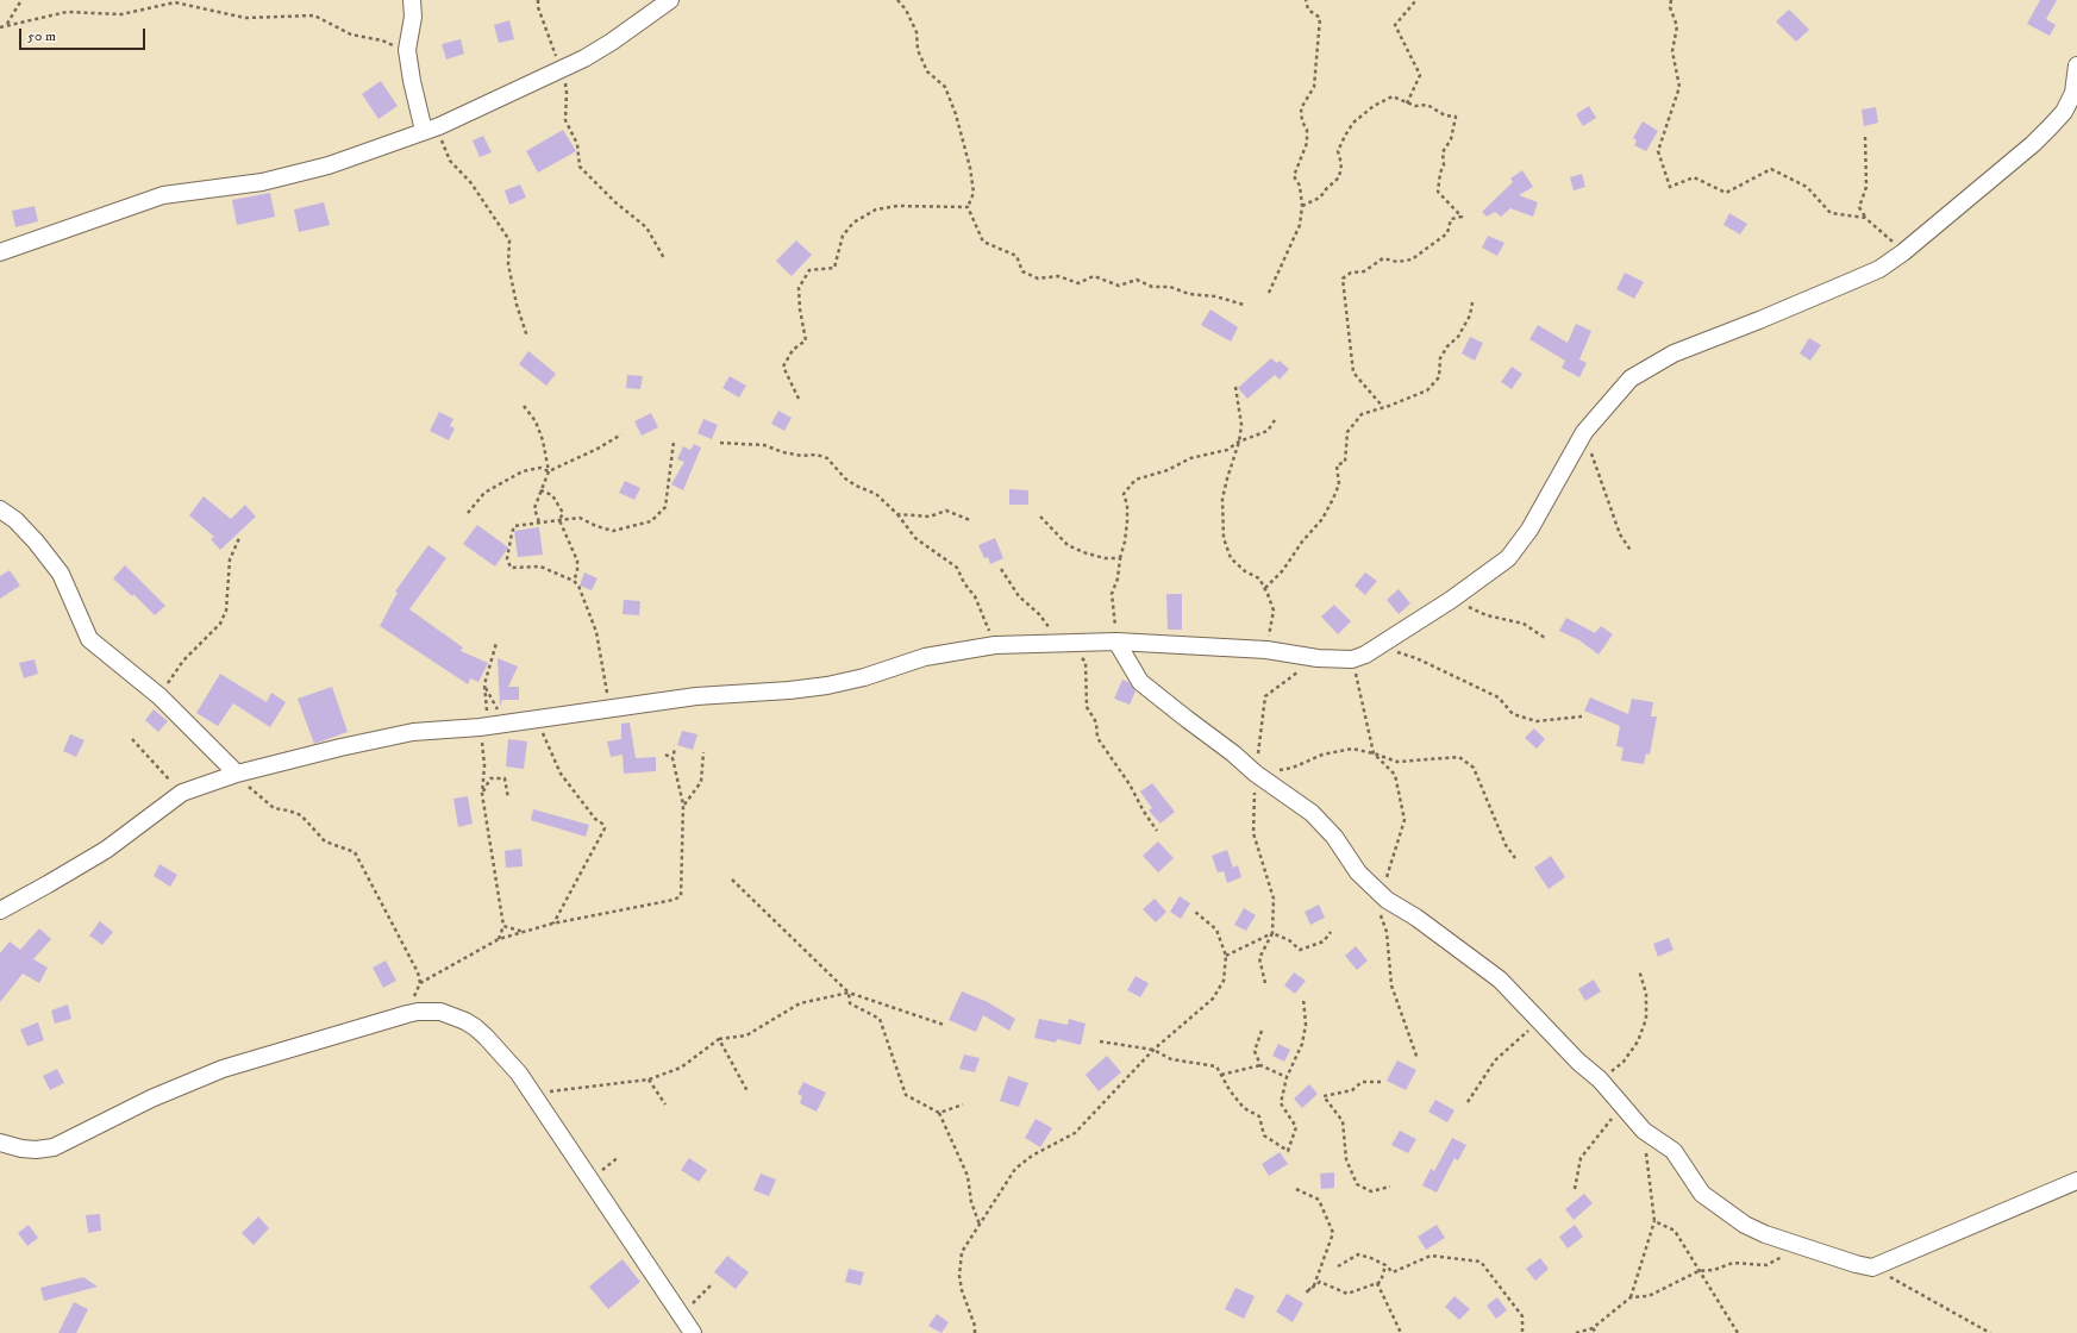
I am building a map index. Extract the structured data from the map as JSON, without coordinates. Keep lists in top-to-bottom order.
{
  "scale_bar": "50 m"
}
